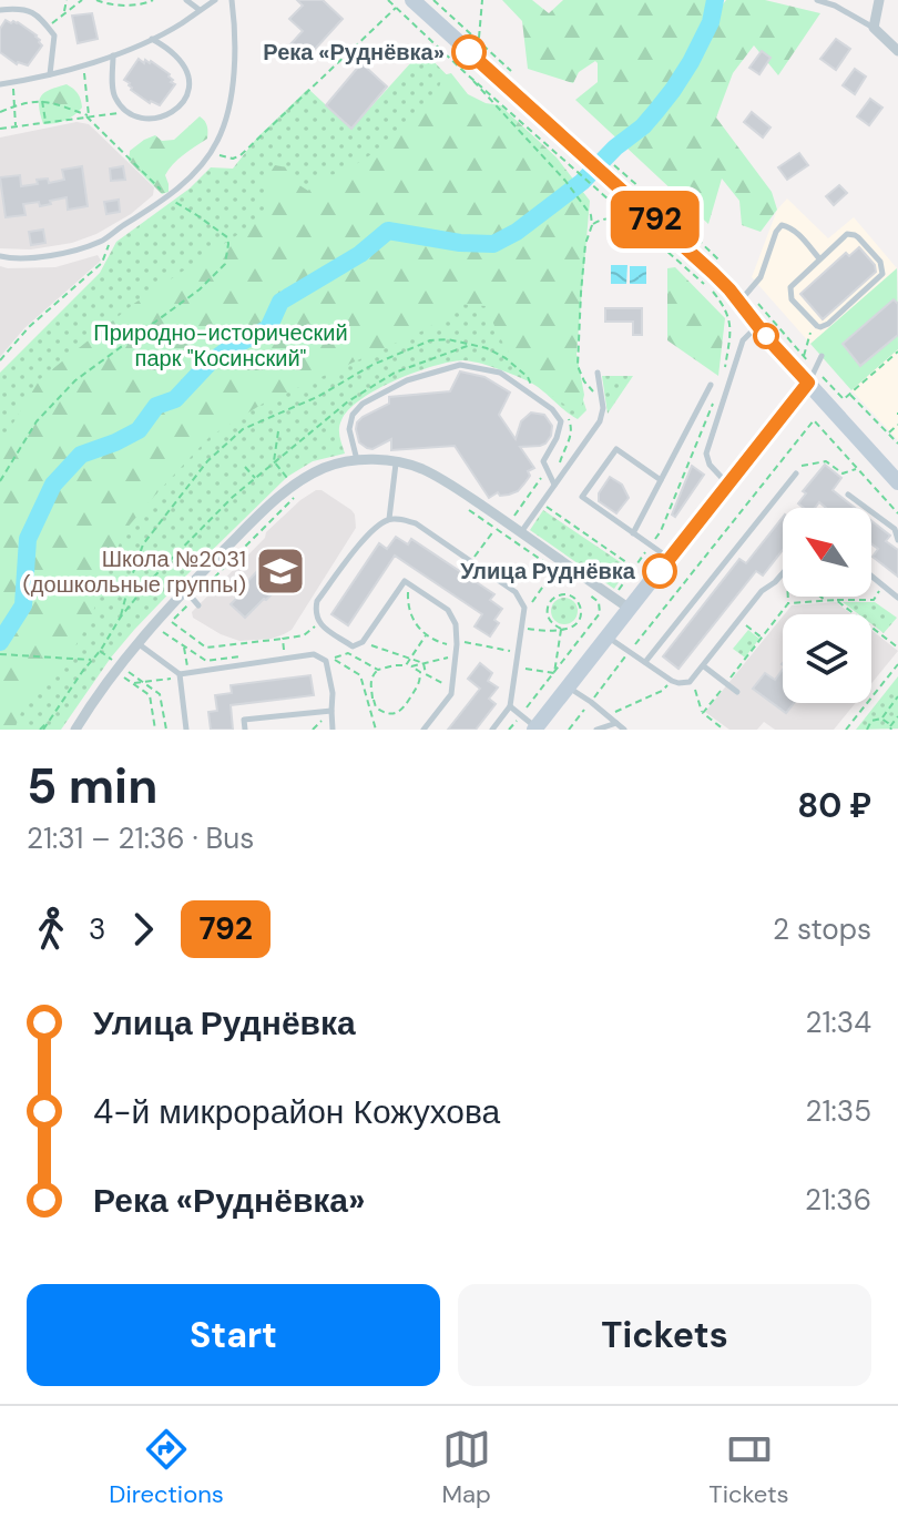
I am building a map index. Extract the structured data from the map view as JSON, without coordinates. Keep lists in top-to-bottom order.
{
  "parks": ["Природно-исторический парк \"Косинский\""],
  "places": {
    "other": ["Река «Руднёвка»", "Улица Руднёвка"],
    "school or university": ["Школа №2031 (дошкольные группы)"]
  },
  "lines": ["bus line 792"],
  "north": "top left",
  "page": {
    "on_map": "792",
    "heading": ["5 min", "21:31 – 21:36 · Bus", "80 ₽"],
    "legs": ["3", "792", "2 stops"],
    "list": [
      {
        "name": "Улица Руднёвка",
        "value": "21:34"
      },
      {
        "name": "4-й микрорайон Кожухова",
        "value": "21:35"
      },
      {
        "name": "Река «Руднёвка»",
        "value": "21:36"
      }
    ],
    "buttons": ["Start", "Tickets"],
    "tabs": ["Directions", "Map", "Tickets"]
  }
}
